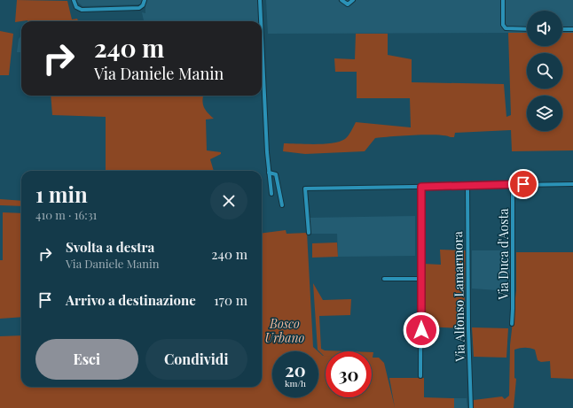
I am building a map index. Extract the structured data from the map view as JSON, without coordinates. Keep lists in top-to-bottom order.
{
  "streets": {
    "street": ["Via Duca d'Aosta", "Via Alfonso Lamarmora"]
  },
  "parks": ["Bosco Urbano"],
  "page": {
    "turn": ["240 m", "Via Daniele Manin"],
    "heading": ["1 min", "410 m · 16:31"],
    "list": [
      {
        "name": "Svolta a destra",
        "note": "Via Daniele Manin",
        "value": "240 m"
      },
      {
        "name": "Arrivo a destinazione",
        "value": "170 m"
      }
    ],
    "buttons": ["Esci", "Condividi"],
    "speed": "20 km/h",
    "limit": "30"
  }
}
